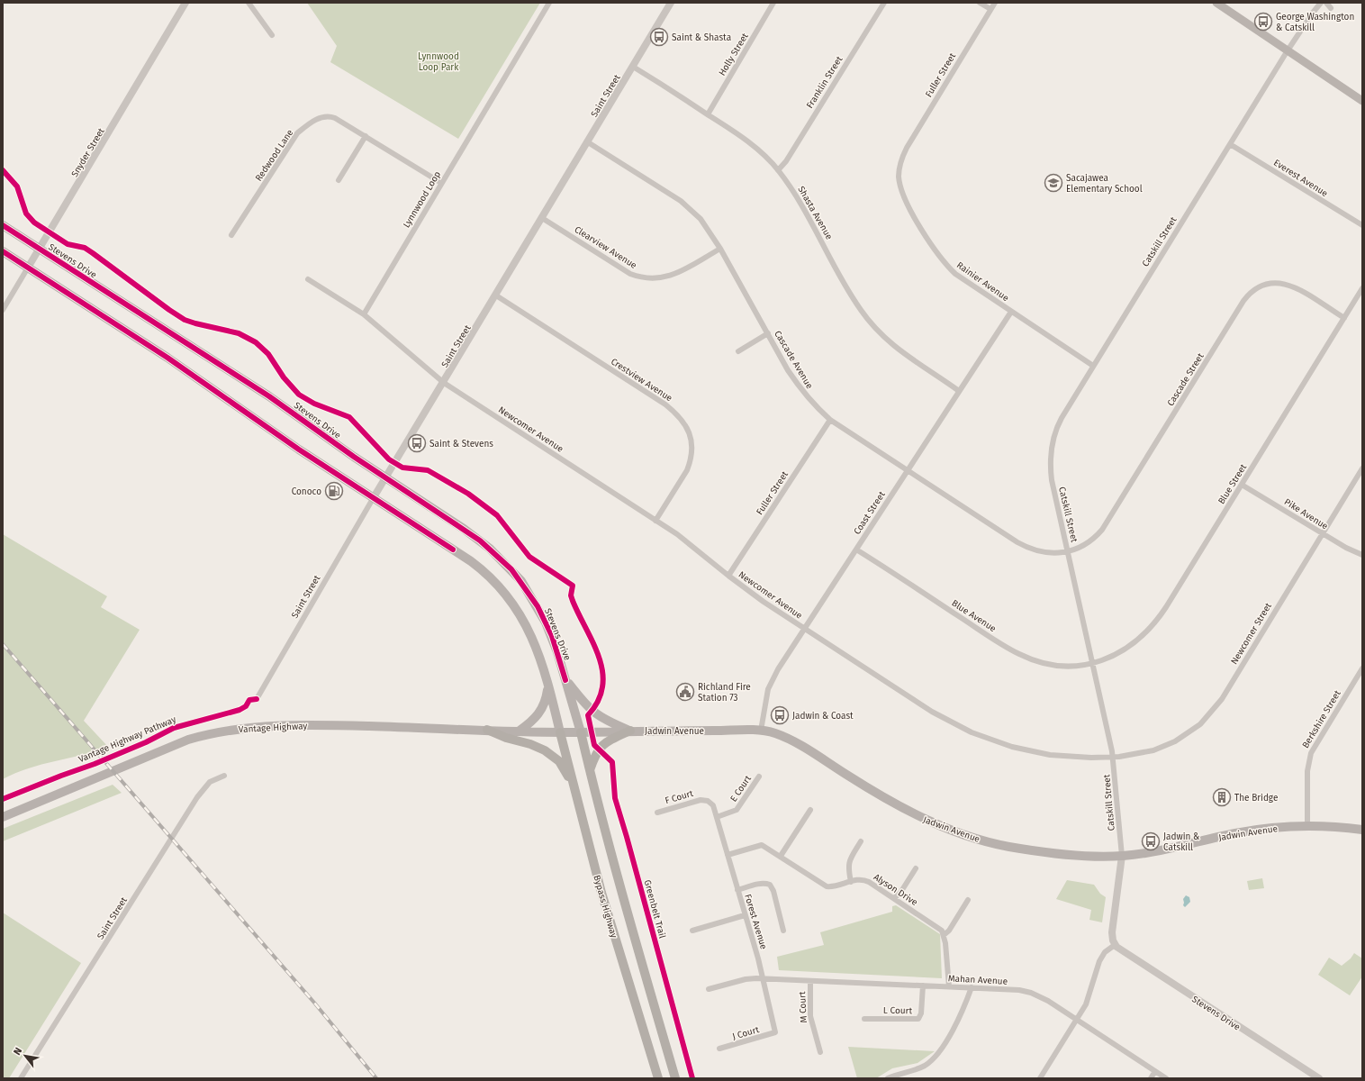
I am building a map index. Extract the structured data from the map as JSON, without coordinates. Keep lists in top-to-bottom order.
{
  "streets": {
    "highway": ["Bypass Highway"],
    "main road": ["Stevens Drive", "Vantage Highway", "Jadwin Avenue"],
    "street": [
      "Holly Street",
      "Fuller Street",
      "Franklin Street",
      "Saint Street",
      "Snyder Street",
      "Redwood Lane",
      "Everest Avenue",
      "Lynnwood Loop",
      "Shasta Avenue",
      "Catskill Street",
      "Clearview Avenue",
      "Rainier Avenue",
      "Cascade Avenue",
      "Crestview Avenue",
      "Cascade Street",
      "Newcomer Avenue",
      "Blue Street",
      "Coast Street",
      "Pike Avenue",
      "Blue Avenue",
      "Newcomer Street",
      "Berkshire Street",
      "E Court",
      "F Court",
      "Alyson Drive",
      "Forest Avenue",
      "Mahan Avenue",
      "M Court",
      "L Court",
      "J Court"
    ],
    "cycle path": ["Vantage Highway Pathway", "Greenbelt Trail"]
  },
  "crossings": [
    ["Holly Street", "Shasta Avenue"],
    ["Fuller Street", "Rainier Avenue"],
    ["Fuller Street", "Cascade Avenue"],
    ["Fuller Street", "Newcomer Avenue"],
    ["Franklin Street", "Shasta Avenue"],
    ["Saint Street", "Shasta Avenue"],
    ["Saint Street", "Clearview Avenue"],
    ["Saint Street", "Stevens Drive"],
    ["Saint Street", "Cascade Avenue"],
    ["Saint Street", "Crestview Avenue"],
    ["Saint Street", "Newcomer Avenue"],
    ["Snyder Street", "Stevens Drive"],
    ["Redwood Lane", "Lynnwood Loop"],
    ["Everest Avenue", "Catskill Street"],
    ["Shasta Avenue", "Coast Street"],
    ["Catskill Street", "Stevens Drive"],
    ["Catskill Street", "Rainier Avenue"],
    ["Catskill Street", "Cascade Avenue"],
    ["Catskill Street", "Cascade Street"],
    ["Catskill Street", "Newcomer Avenue"],
    ["Catskill Street", "Blue Street"],
    ["Catskill Street", "Blue Avenue"],
    ["Catskill Street", "Newcomer Street"],
    ["Catskill Street", "Jadwin Avenue"],
    ["Clearview Avenue", "Cascade Avenue"],
    ["Stevens Drive", "Jadwin Avenue"],
    ["Stevens Drive", "Bypass Highway"],
    ["Rainier Avenue", "Coast Street"],
    ["Cascade Avenue", "Cascade Street"],
    ["Cascade Avenue", "Coast Street"],
    ["Crestview Avenue", "Newcomer Avenue"],
    ["Cascade Street", "Blue Street"],
    ["Newcomer Avenue", "Coast Street"],
    ["Newcomer Avenue", "Newcomer Street"],
    ["Blue Street", "Pike Avenue"],
    ["Blue Street", "Blue Avenue"],
    ["Coast Street", "Blue Avenue"],
    ["Coast Street", "Jadwin Avenue"],
    ["Pike Avenue", "Newcomer Street"],
    ["Berkshire Street", "Jadwin Avenue"],
    ["Vantage Highway", "Jadwin Avenue"],
    ["Vantage Highway", "Bypass Highway"],
    ["Jadwin Avenue", "Bypass Highway"],
    ["E Court", "F Court"],
    ["E Court", "Forest Avenue"],
    ["F Court", "Forest Avenue"],
    ["Alyson Drive", "Forest Avenue"],
    ["Forest Avenue", "Mahan Avenue"],
    ["Forest Avenue", "J Court"],
    ["Mahan Avenue", "M Court"],
    ["Mahan Avenue", "L Court"]
  ],
  "parks": ["Lynnwood Loop Park"],
  "places": {
    "bus stop": [
      "George Washington & Catskill",
      "Saint & Shasta",
      "Saint & Stevens",
      "Jadwin & Coast",
      "Jadwin & Catskill"
    ],
    "school or university": ["Sacajawea Elementary School"],
    "fuel station": ["Conoco"],
    "public building": ["Richland Fire Station 73"],
    "building": ["The Bridge"]
  },
  "north": "top left"
}
